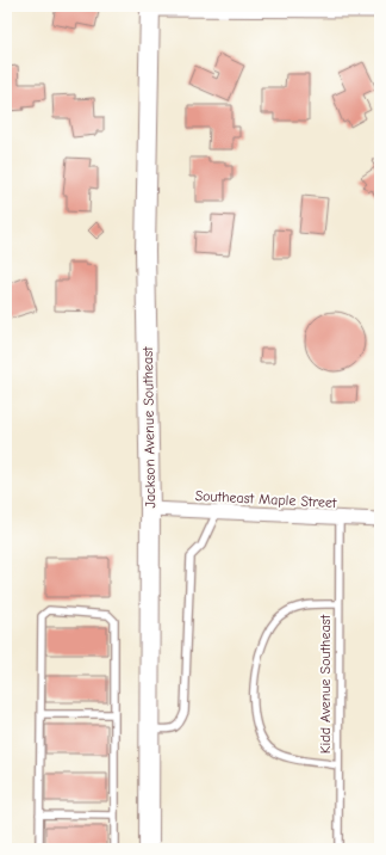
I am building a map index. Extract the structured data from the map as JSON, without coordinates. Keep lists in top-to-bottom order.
{
  "streets": {
    "main road": ["Jackson Avenue Southeast"],
    "street": ["Southeast Maple Street"],
    "lane": ["Kidd Avenue Southeast"]
  },
  "crossings": [
    ["Jackson Avenue Southeast", "Southeast Maple Street"],
    ["Southeast Maple Street", "Kidd Avenue Southeast"]
  ]
}
